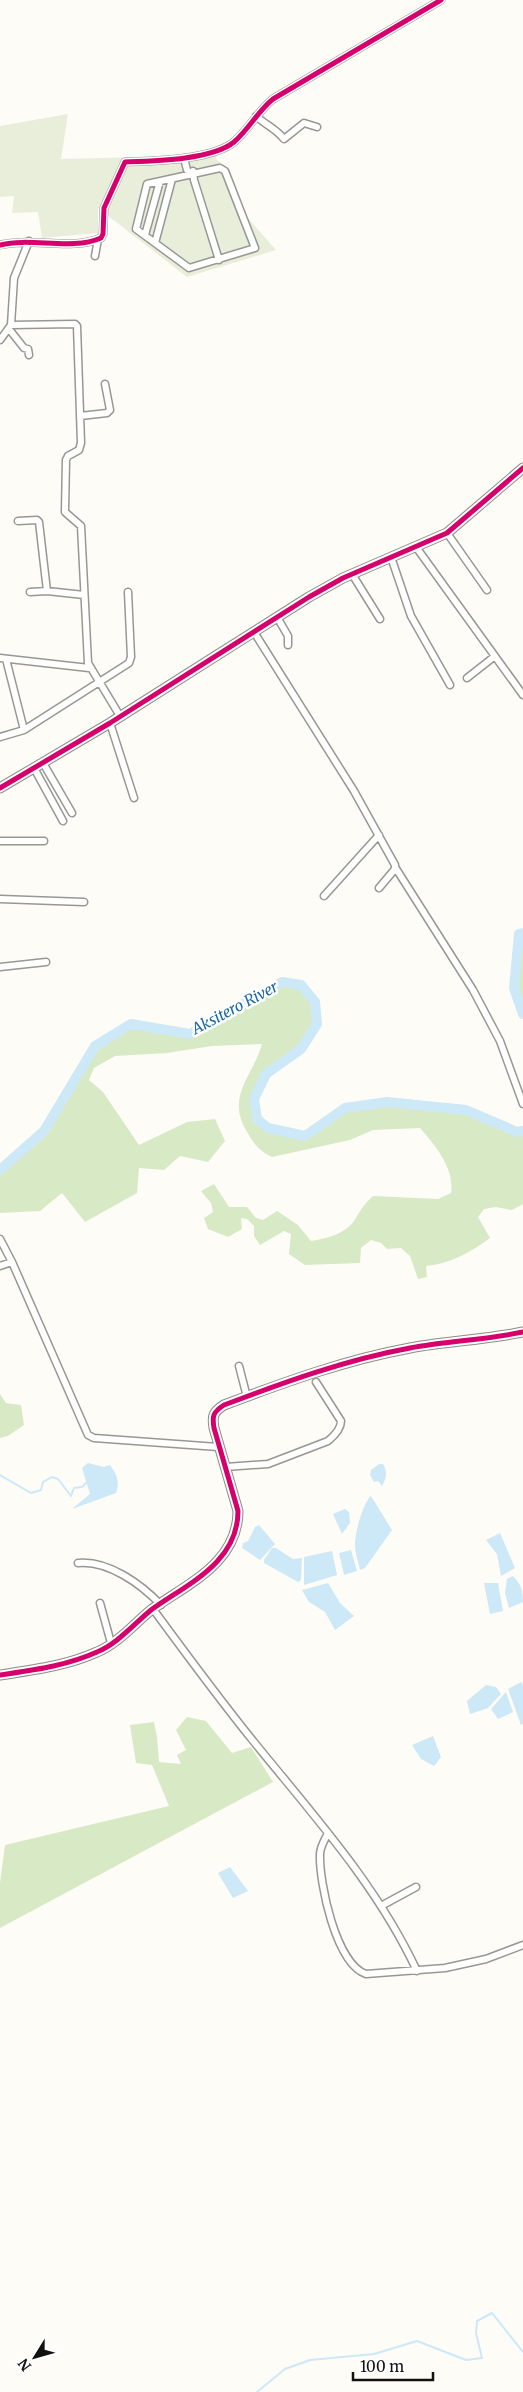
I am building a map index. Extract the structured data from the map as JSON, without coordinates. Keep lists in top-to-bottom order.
{
  "water": ["Aksitero River"],
  "scale_bar": "100 m",
  "north": "bottom left"
}
